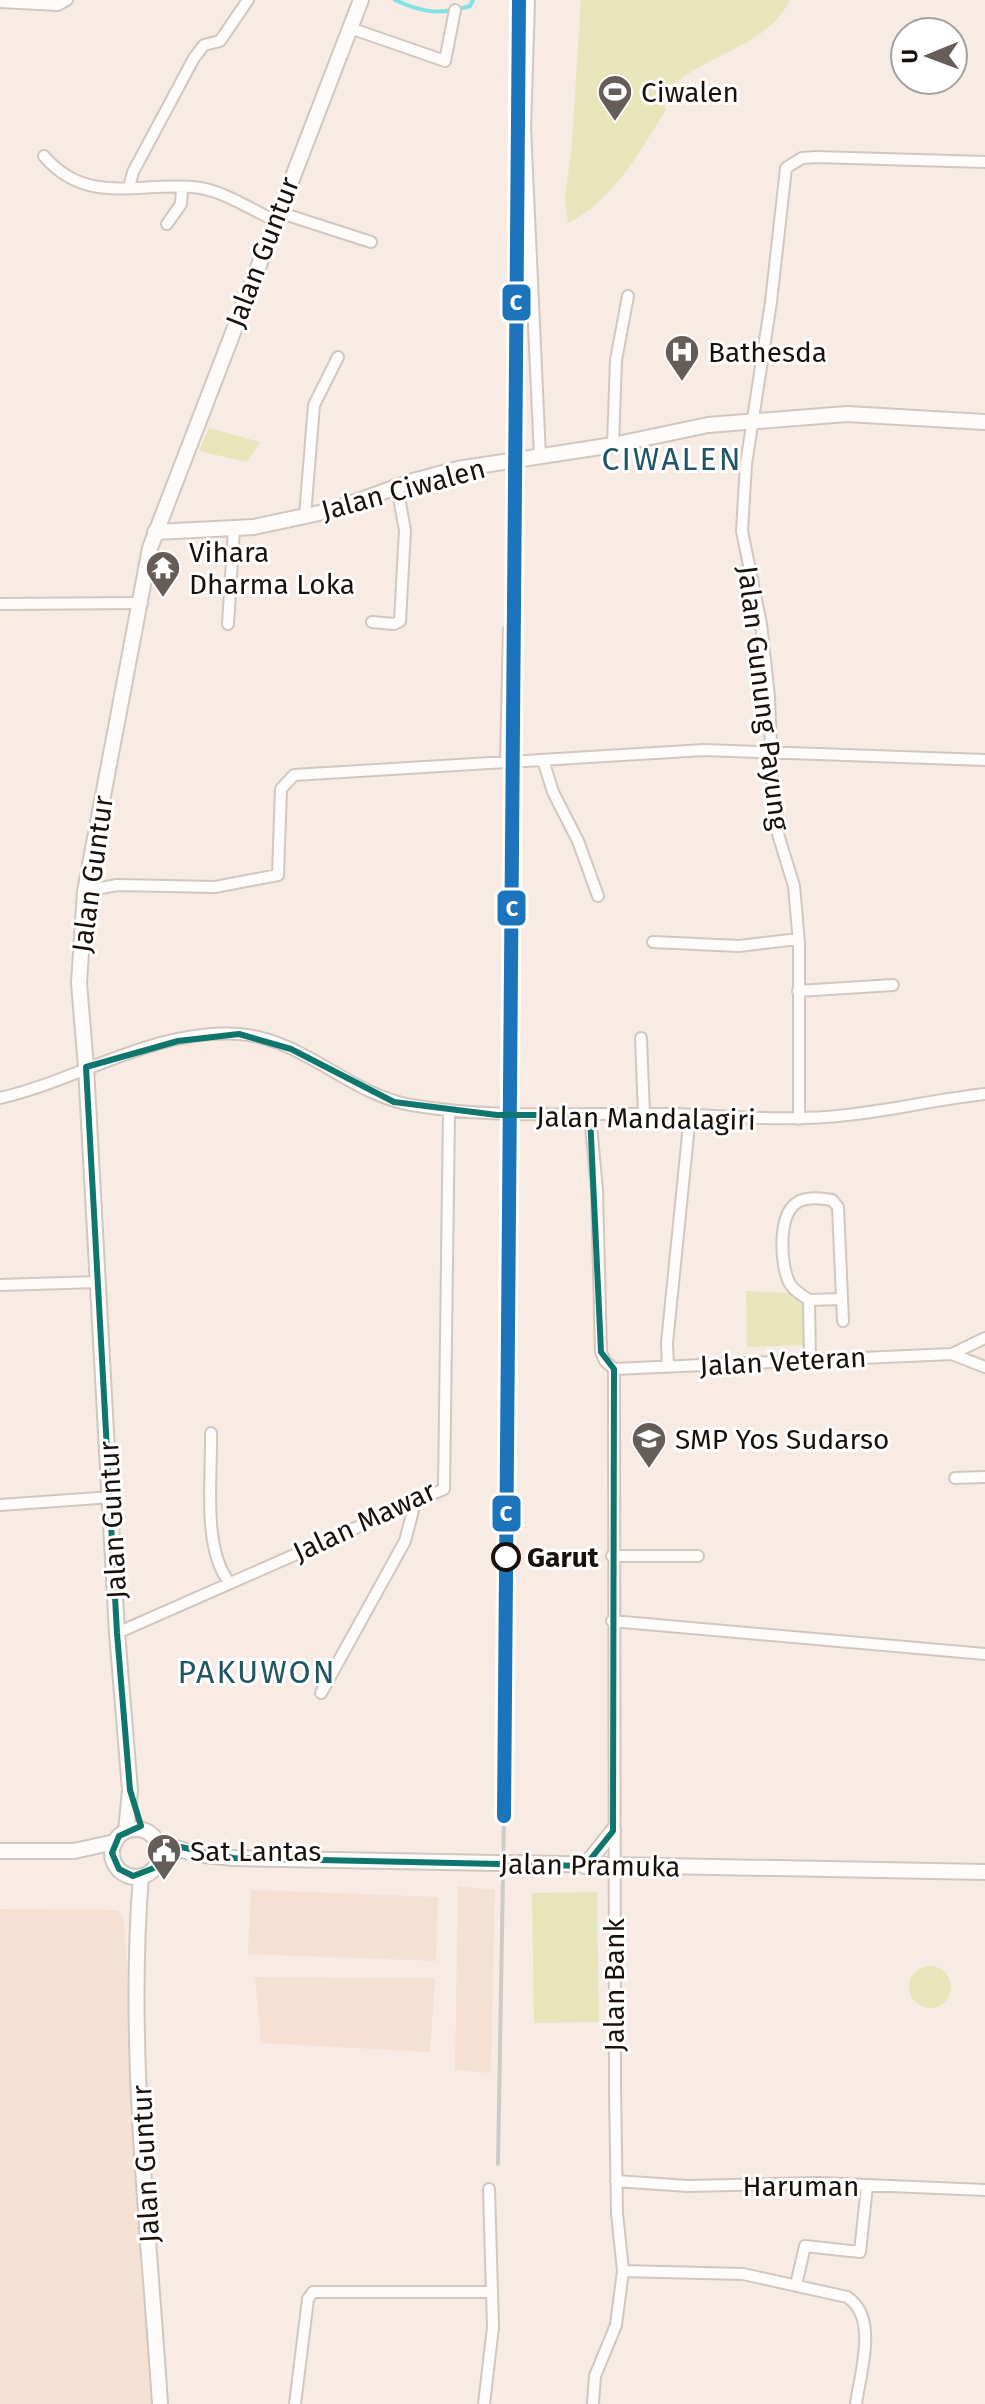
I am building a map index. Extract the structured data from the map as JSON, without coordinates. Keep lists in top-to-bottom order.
{
  "streets": {
    "street": [
      "Jalan Guntur",
      "Jalan Ciwalen",
      "Jalan Gunung Payung",
      "Jalan Mandalagiri",
      "Jalan Veteran",
      "Jalan Mawar",
      "Jalan Pramuka",
      "Jalan Bank",
      "Haruman"
    ]
  },
  "crossings": [
    ["Jalan Guntur", "Jalan Ciwalen"],
    ["Jalan Guntur", "Jalan Mandalagiri"],
    ["Jalan Guntur", "Jalan Mawar"],
    ["Jalan Guntur", "Jalan Pramuka"],
    ["Jalan Ciwalen", "Jalan Gunung Payung"],
    ["Jalan Gunung Payung", "Jalan Mandalagiri"],
    ["Jalan Mandalagiri", "Jalan Mawar"],
    ["Jalan Veteran", "Jalan Bank"],
    ["Jalan Pramuka", "Jalan Bank"],
    ["Jalan Bank", "Haruman"]
  ],
  "districts": ["CIWALEN", "PAKUWON"],
  "places": {
    "sports": ["Ciwalen"],
    "hospital": ["Bathesda"],
    "temple": ["Vihara Dharma Loka"],
    "school or university": ["SMP Yos Sudarso"],
    "other": ["Garut"],
    "public building": ["Sat Lantas"]
  },
  "lines": ["transit line C"],
  "north": "left"
}
